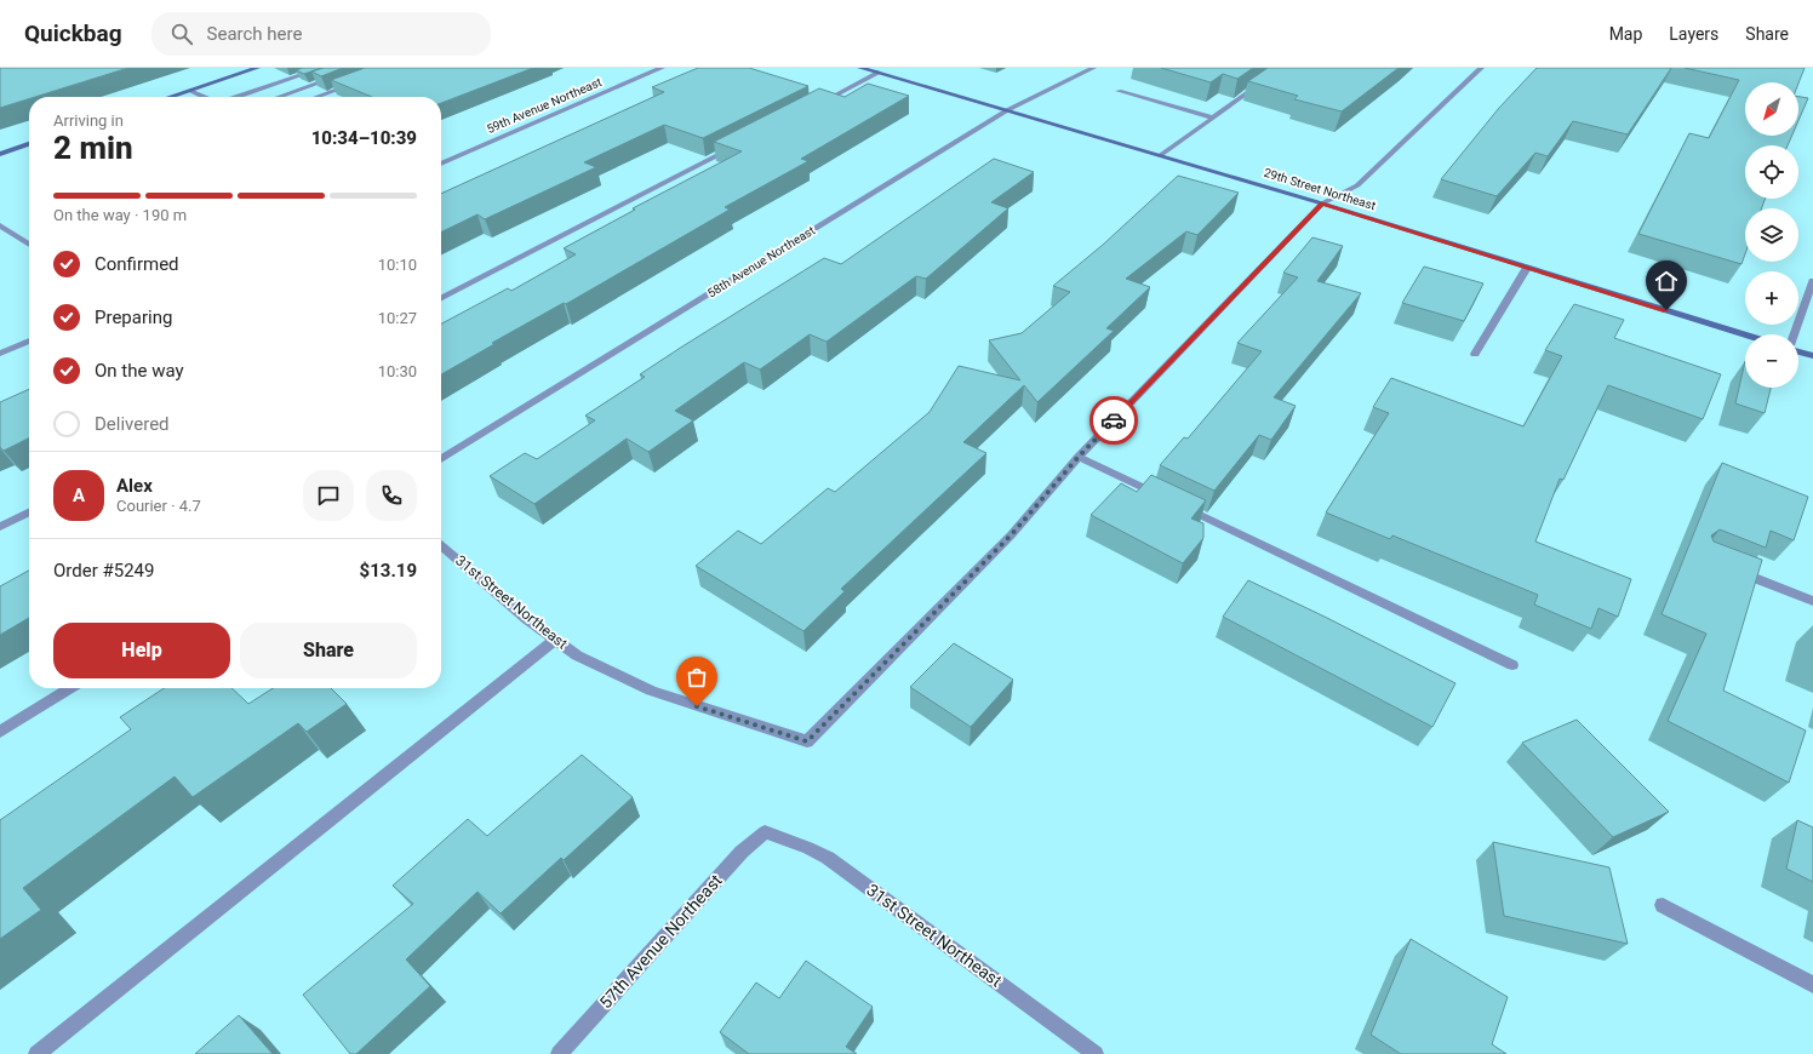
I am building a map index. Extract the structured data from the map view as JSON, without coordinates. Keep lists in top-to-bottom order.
{
  "streets": {
    "street": [
      "59th Avenue Northeast",
      "29th Street Northeast",
      "58th Avenue Northeast",
      "31st Street Northeast",
      "57th Avenue Northeast"
    ]
  },
  "crossings": [
    ["29th Street Northeast", "58th Avenue Northeast"],
    ["31st Street Northeast", "57th Avenue Northeast"]
  ],
  "north": "bottom left",
  "page": {
    "header": "Quickbag",
    "search": "Search here",
    "nav": ["Map", "Layers", "Share"],
    "map_buttons": ["+", "−"],
    "heading": ["2 min", "Arriving in", "10:34–10:39"],
    "panel": [
      "Alex",
      "Courier · 4.7",
      "Order #5249",
      "$13.19"
    ],
    "bar": "On the way · 190 m",
    "list": [
      ["Confirmed", "10:10"],
      ["Preparing", "10:27"],
      ["On the way", "10:30"],
      "Delivered"
    ],
    "round": "A",
    "buttons": ["Help", "Share"]
  }
}
